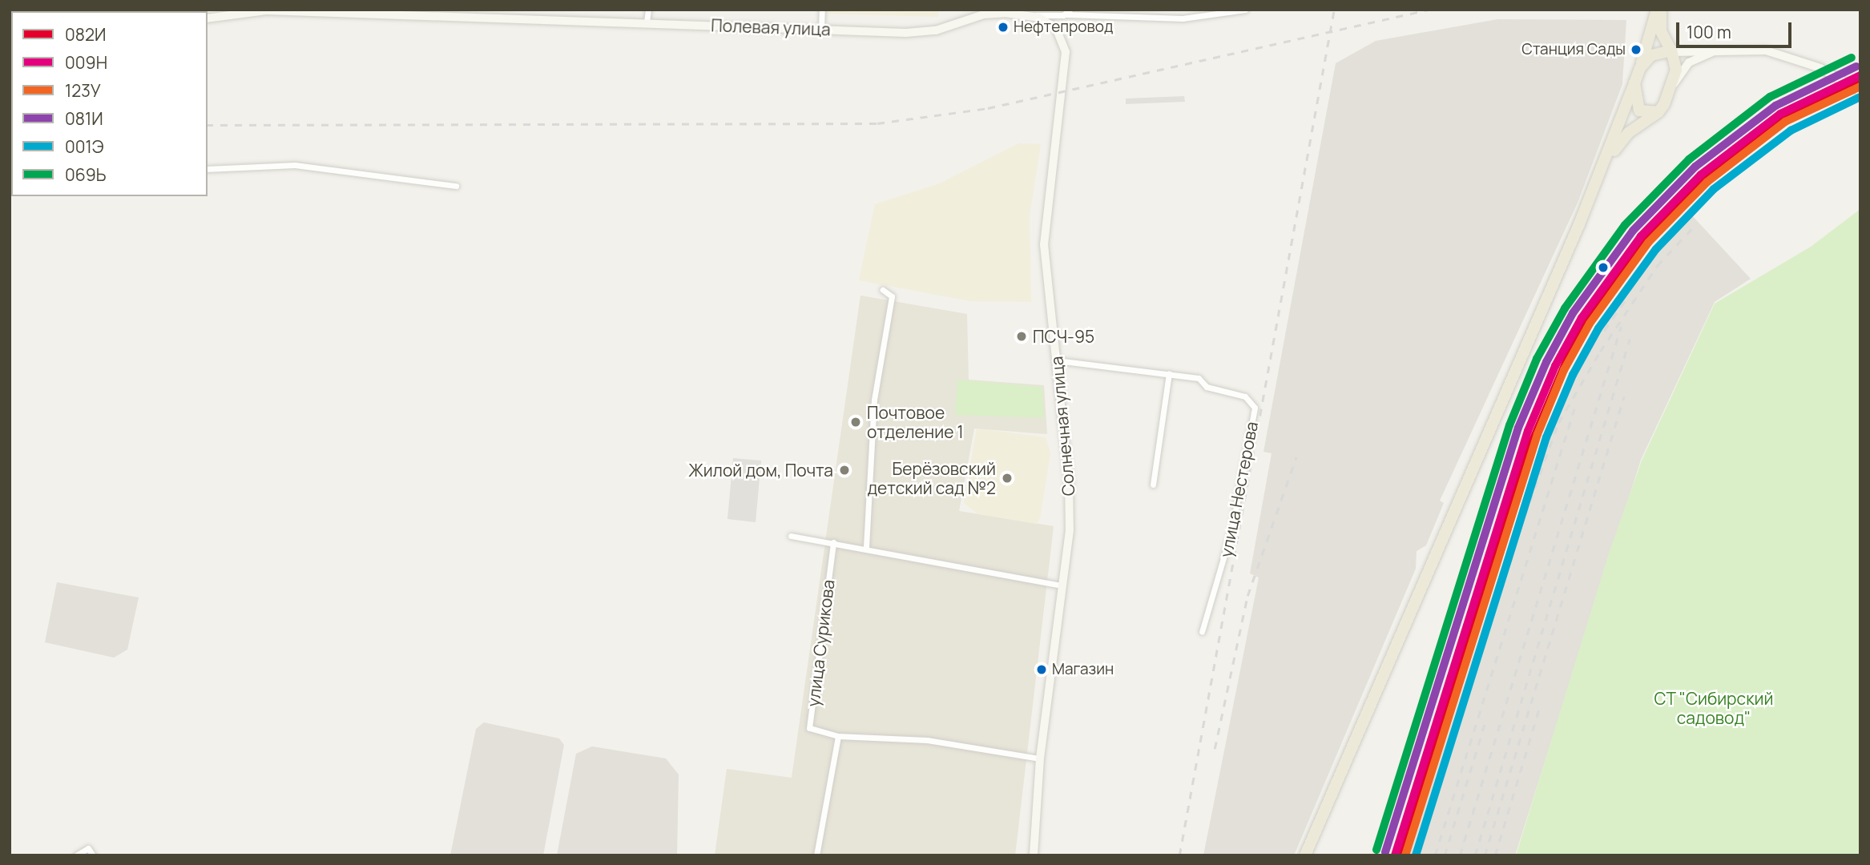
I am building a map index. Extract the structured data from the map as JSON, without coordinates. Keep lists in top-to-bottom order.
{
  "streets": {
    "street": [
      "Полевая улица",
      "Солнечная улица",
      "улица Нестерова",
      "улица Сурикова"
    ]
  },
  "crossings": [
    ["Полевая улица", "Солнечная улица"],
    ["Солнечная улица", "улица Нестерова"]
  ],
  "parks": ["СТ \"Сибирский садовод\""],
  "places": [
    "Нефтепровод",
    "Станция Сады",
    "ПСЧ-95",
    "Почтовое отделение 1",
    "Жилой дом, Почта",
    "Берёзовский детский сад №2",
    "Магазин"
  ],
  "lines": [
    "transit line 069Ь",
    "transit line 081И",
    "transit line 009Н",
    "transit line 082И",
    "transit line 123У",
    "transit line 001Э"
  ],
  "legend": [
    "082И",
    "009Н",
    "123У",
    "081И",
    "001Э",
    "069Ь"
  ],
  "scale_bar": "100 m"
}
